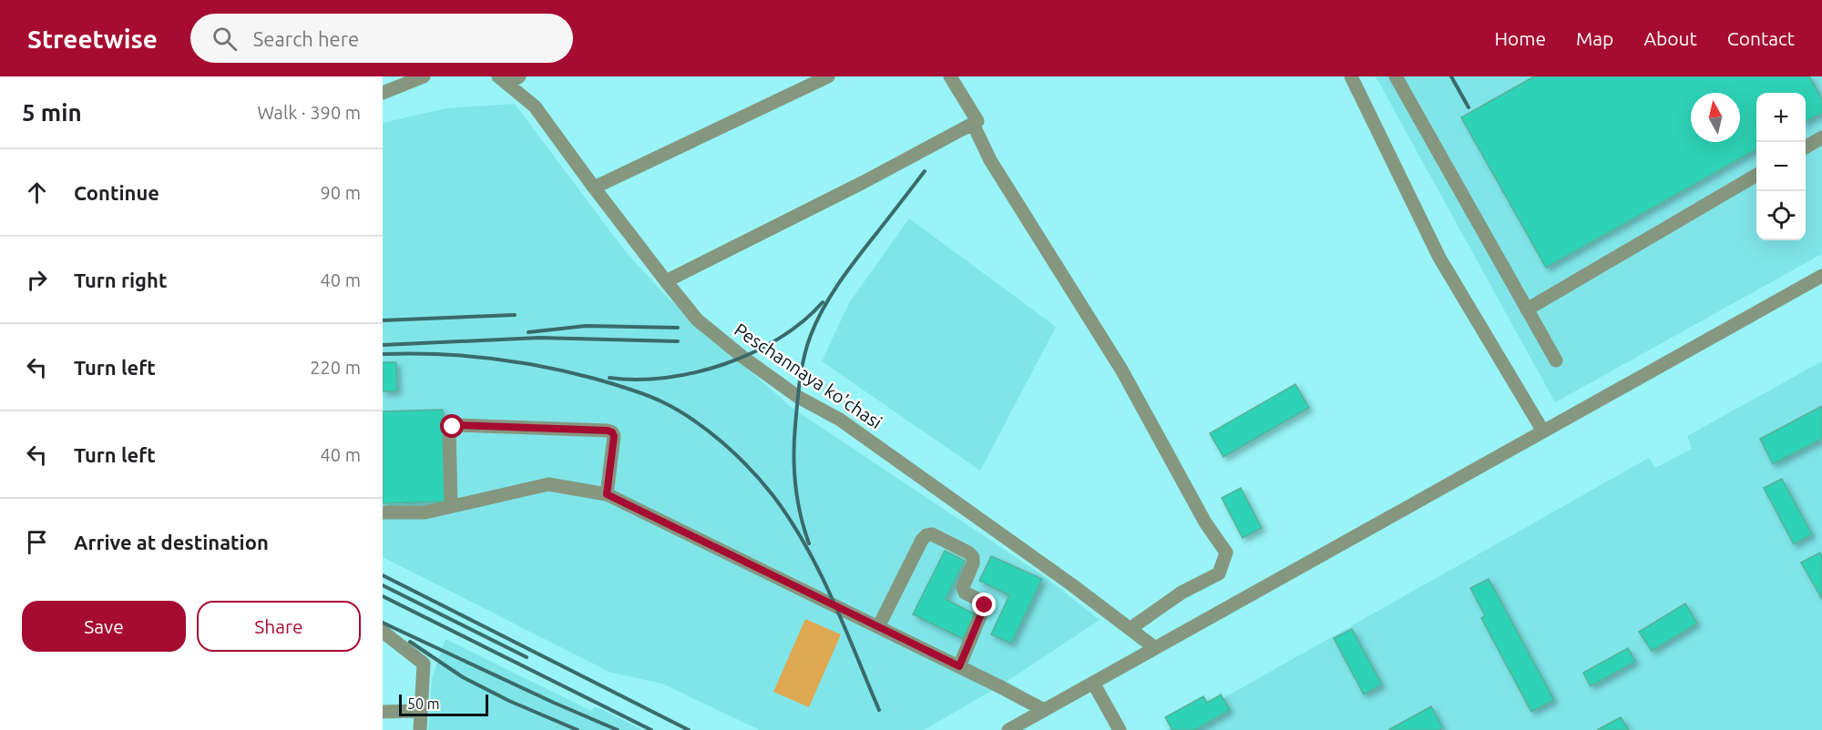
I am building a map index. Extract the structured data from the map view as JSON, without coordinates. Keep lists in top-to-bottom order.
{
  "streets": {
    "street": ["Peschannaya ko'chasi"]
  },
  "scale_bar": "50 m",
  "north": "top",
  "page": {
    "header": "Streetwise",
    "search": "Search here",
    "nav": [
      "Home",
      "Map",
      "About",
      "Contact"
    ],
    "heading": ["5 min", "Walk · 390 m"],
    "map_buttons": ["+", "−"],
    "list": [
      ["Continue", "90 m"],
      ["Turn right", "40 m"],
      ["Turn left", "220 m"],
      ["Turn left", "40 m"],
      "Arrive at destination"
    ],
    "buttons": ["Save", "Share"],
    "scale": "50 m"
  }
}
